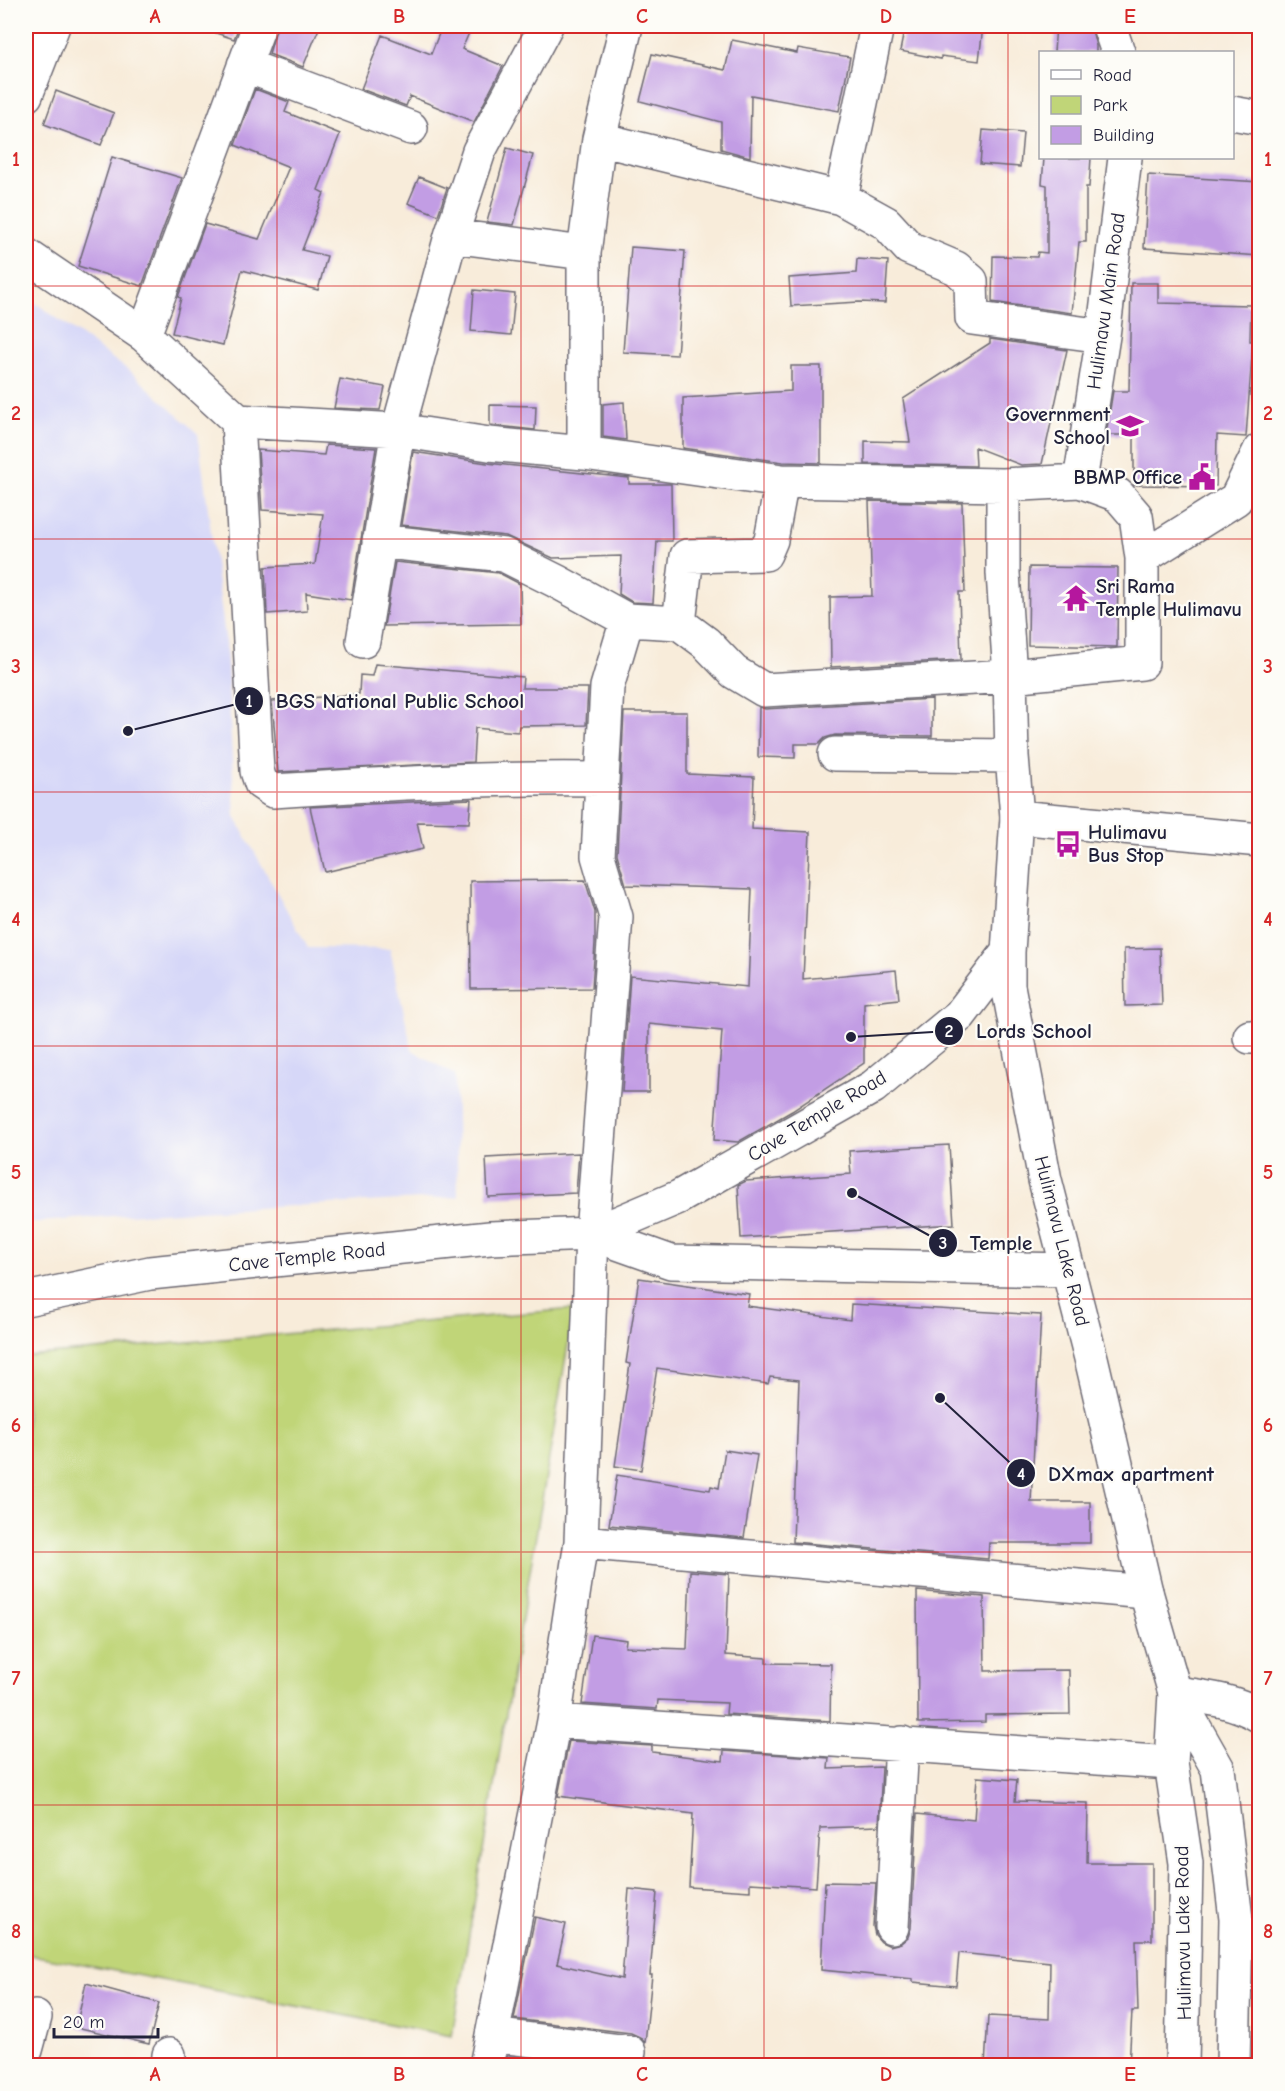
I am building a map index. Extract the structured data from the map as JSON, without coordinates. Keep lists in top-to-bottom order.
{
  "streets": {
    "street": ["Hulimavu Main Road", "Cave Temple Road", "Hulimavu Lake Road"]
  },
  "crossings": [
    ["Cave Temple Road", "Hulimavu Lake Road"]
  ],
  "places": {
    "school or university": ["Government School"],
    "public building": ["BBMP Office"],
    "temple": ["Sri Rama Temple Hulimavu"],
    "other": [
      "BGS National Public School",
      "Lords School",
      "Temple",
      "DXmax apartment"
    ],
    "bus stop": ["Hulimavu Bus Stop"]
  },
  "legend": ["Road", "Park", "Building"],
  "scale_bar": "20 m",
  "grid": {
    "columns": [
      "A",
      "B",
      "C",
      "D",
      "E"
    ],
    "rows": [
      "1",
      "2",
      "3",
      "4",
      "5",
      "6",
      "7",
      "8"
    ]
  }
}
